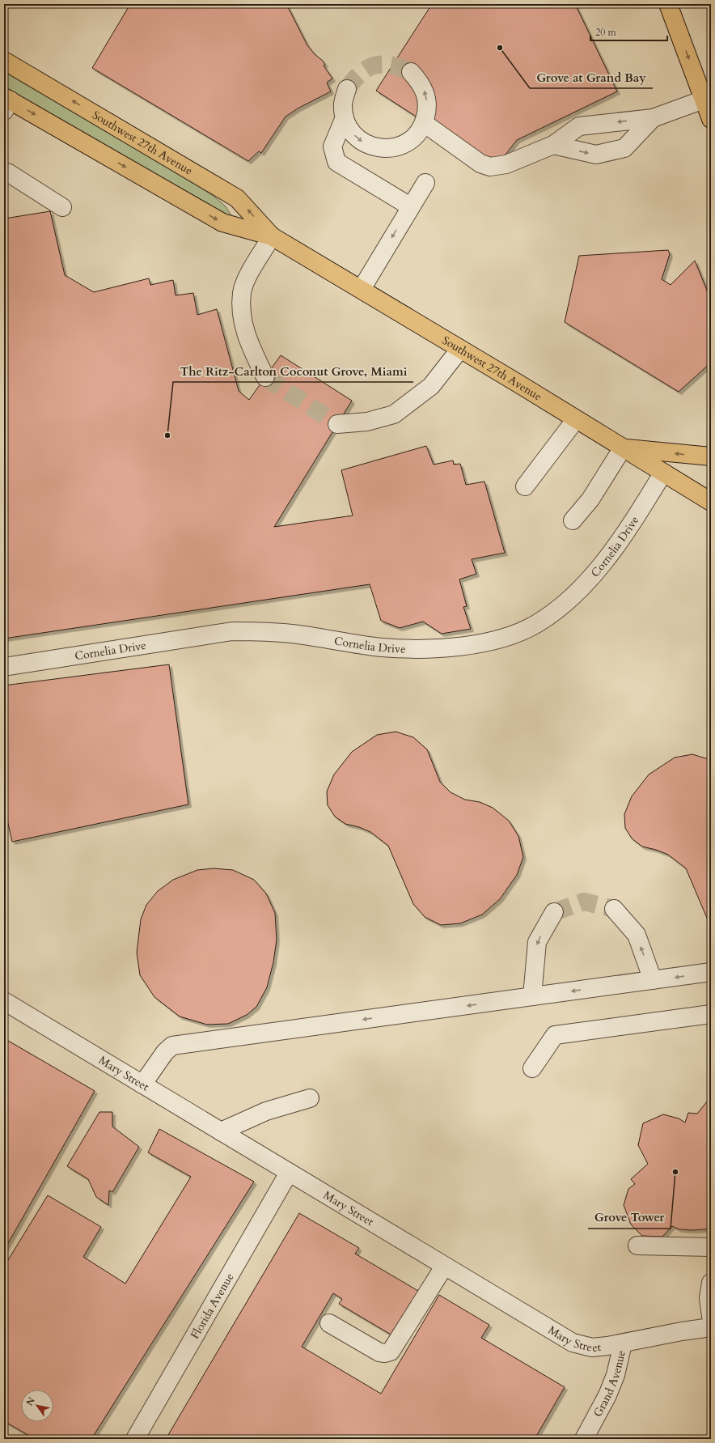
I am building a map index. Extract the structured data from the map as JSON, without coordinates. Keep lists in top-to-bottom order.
{
  "streets": {
    "main road": ["Southwest 27th Avenue"],
    "street": [
      "Cornelia Drive",
      "Mary Street",
      "Florida Avenue",
      "Grand Avenue"
    ]
  },
  "crossings": [
    ["Southwest 27th Avenue", "Cornelia Drive"],
    ["Mary Street", "Florida Avenue"],
    ["Mary Street", "Grand Avenue"]
  ],
  "places": ["Grove at Grand Bay", "The Ritz-Carlton Coconut Grove, Miami", "Grove Tower"],
  "scale_bar": "20 m",
  "north": "top left"
}
